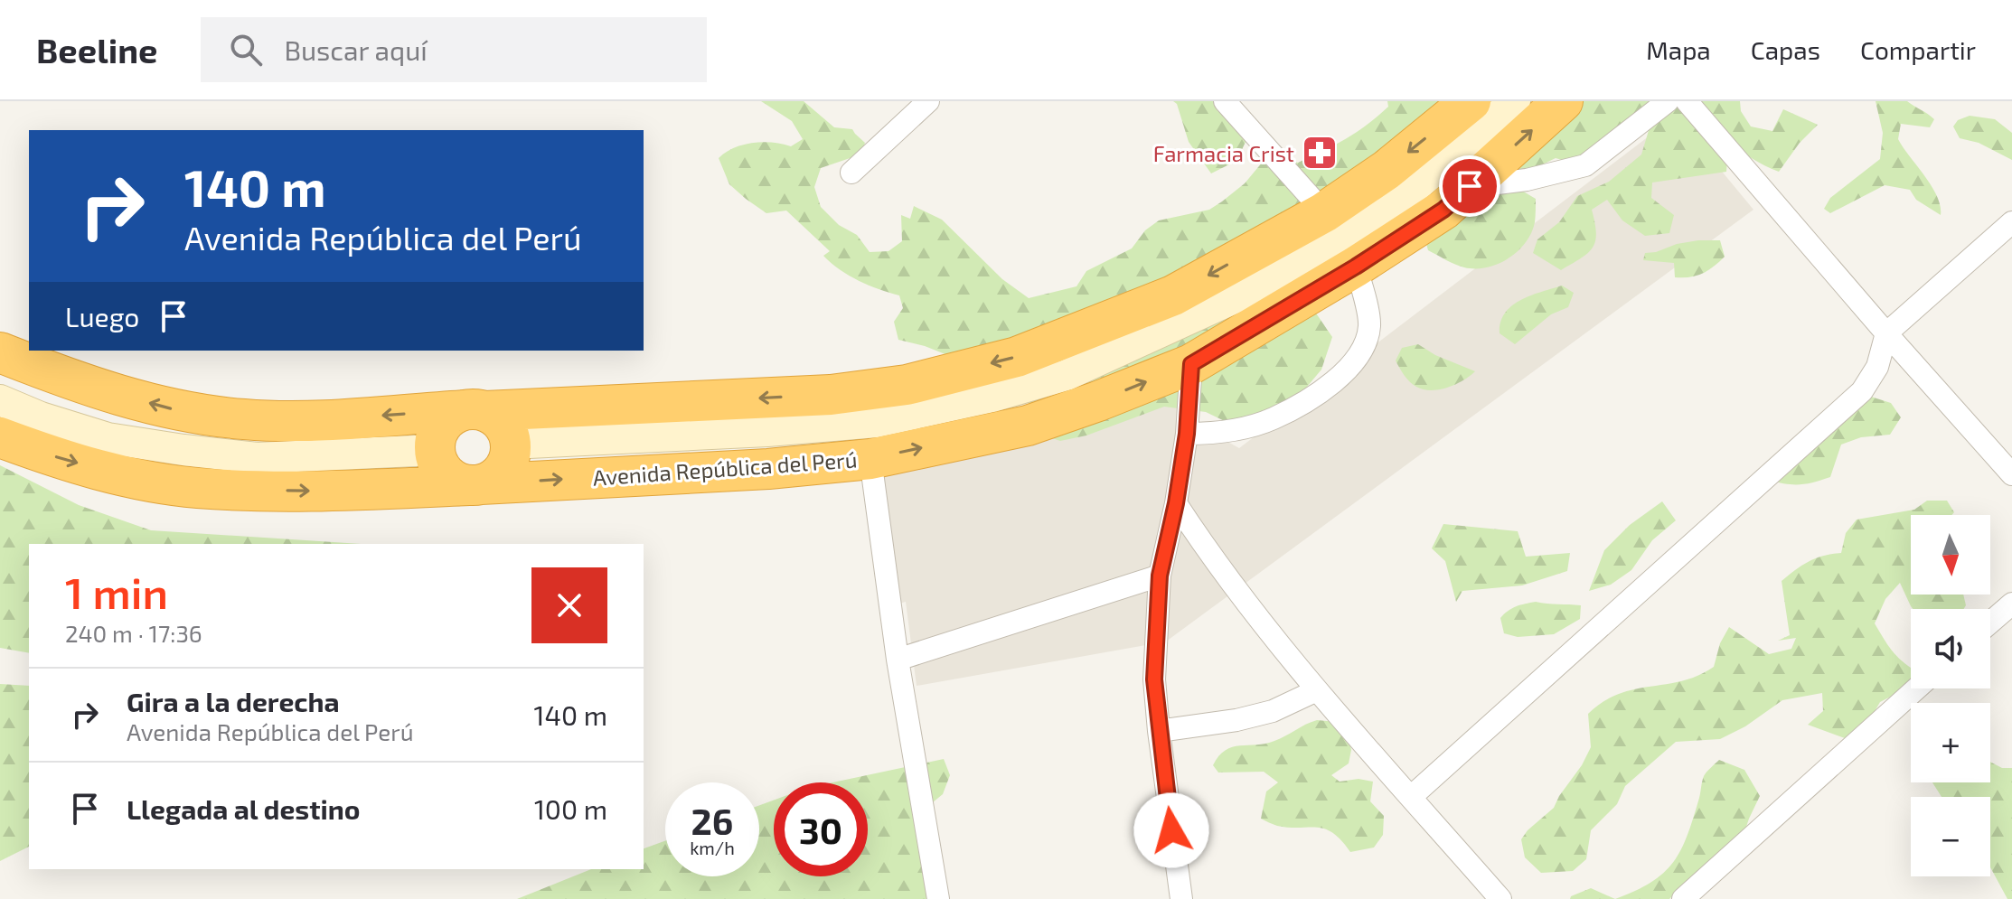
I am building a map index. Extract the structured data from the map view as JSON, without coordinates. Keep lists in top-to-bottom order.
{
  "streets": {
    "highway": ["Avenida República del Perú"]
  },
  "places": {
    "pharmacy": ["Farmacia Crist"]
  },
  "north": "bottom",
  "page": {
    "header": "Beeline",
    "search": "Buscar aquí",
    "nav": ["Mapa", "Capas", "Compartir"],
    "turn": ["140 m", "Avenida República del Perú"],
    "then": "Luego",
    "map_buttons": ["+", "−"],
    "heading": ["1 min", "240 m · 17:36"],
    "list": [
      {
        "name": "Gira a la derecha",
        "note": "Avenida República del Perú",
        "value": "140 m"
      },
      {
        "name": "Llegada al destino",
        "value": "100 m"
      }
    ],
    "speed": "26 km/h",
    "limit": "30"
  }
}
